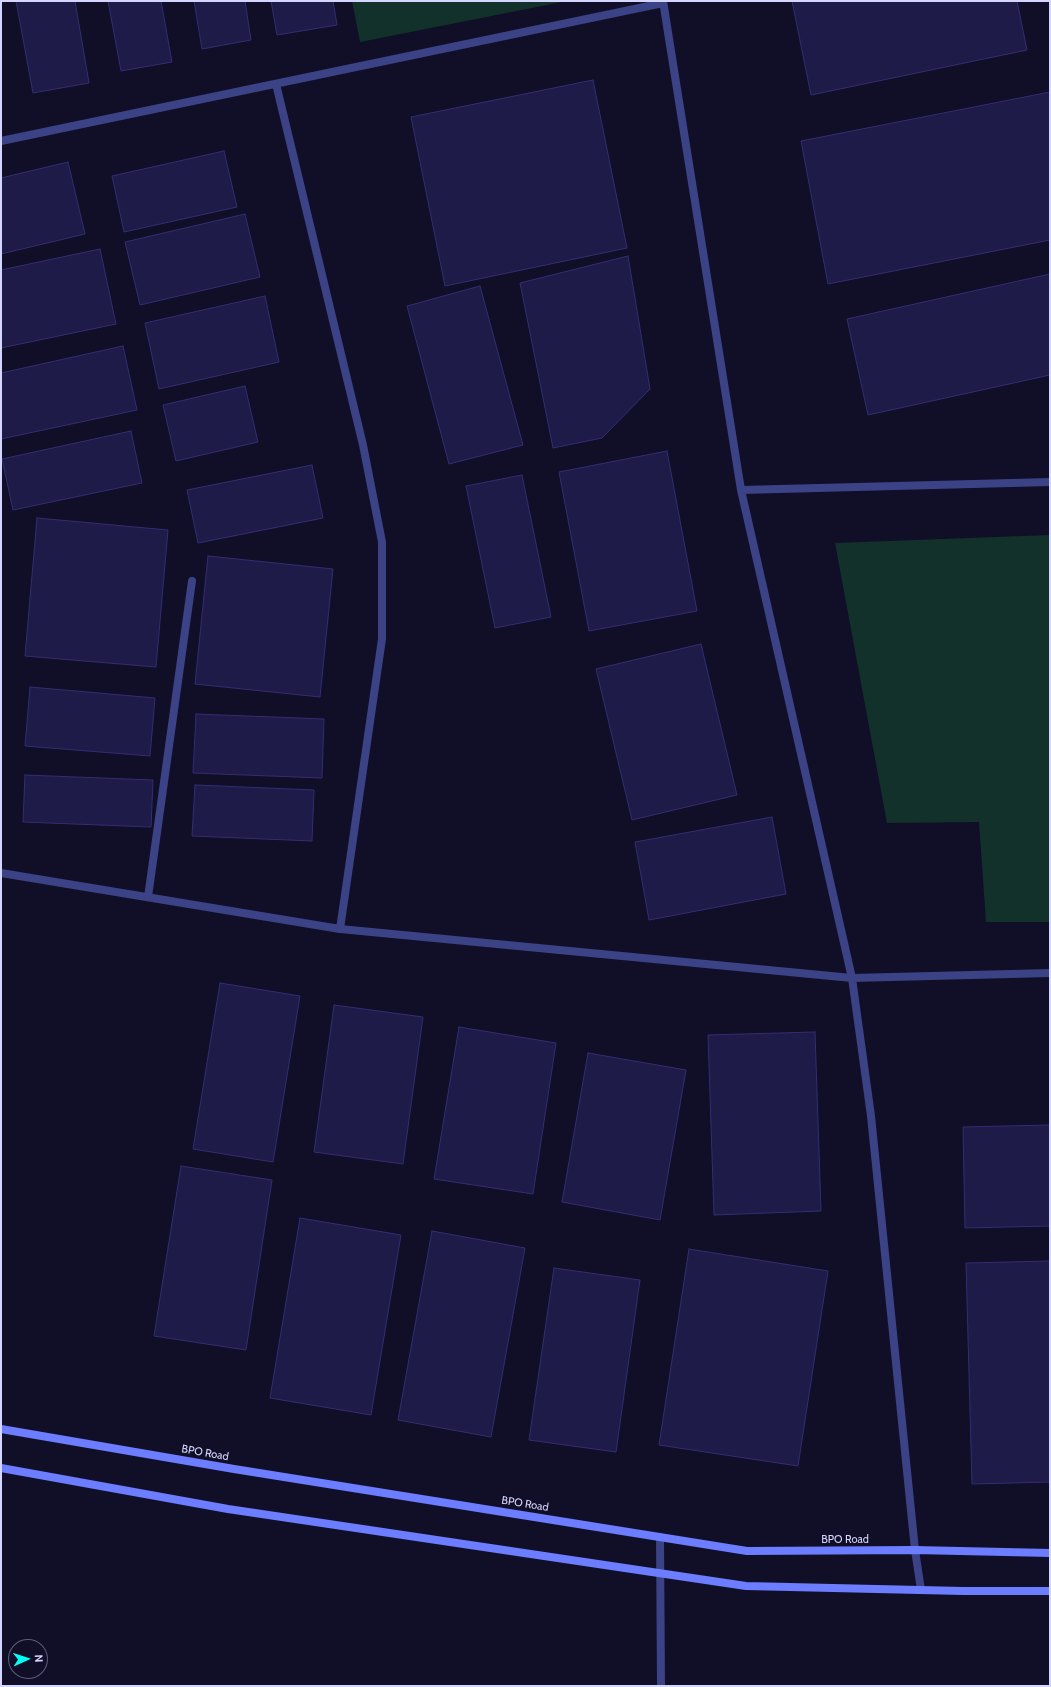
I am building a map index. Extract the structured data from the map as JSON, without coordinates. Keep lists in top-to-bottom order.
{
  "streets": {
    "street": ["BPO Road"]
  },
  "north": "right"
}
